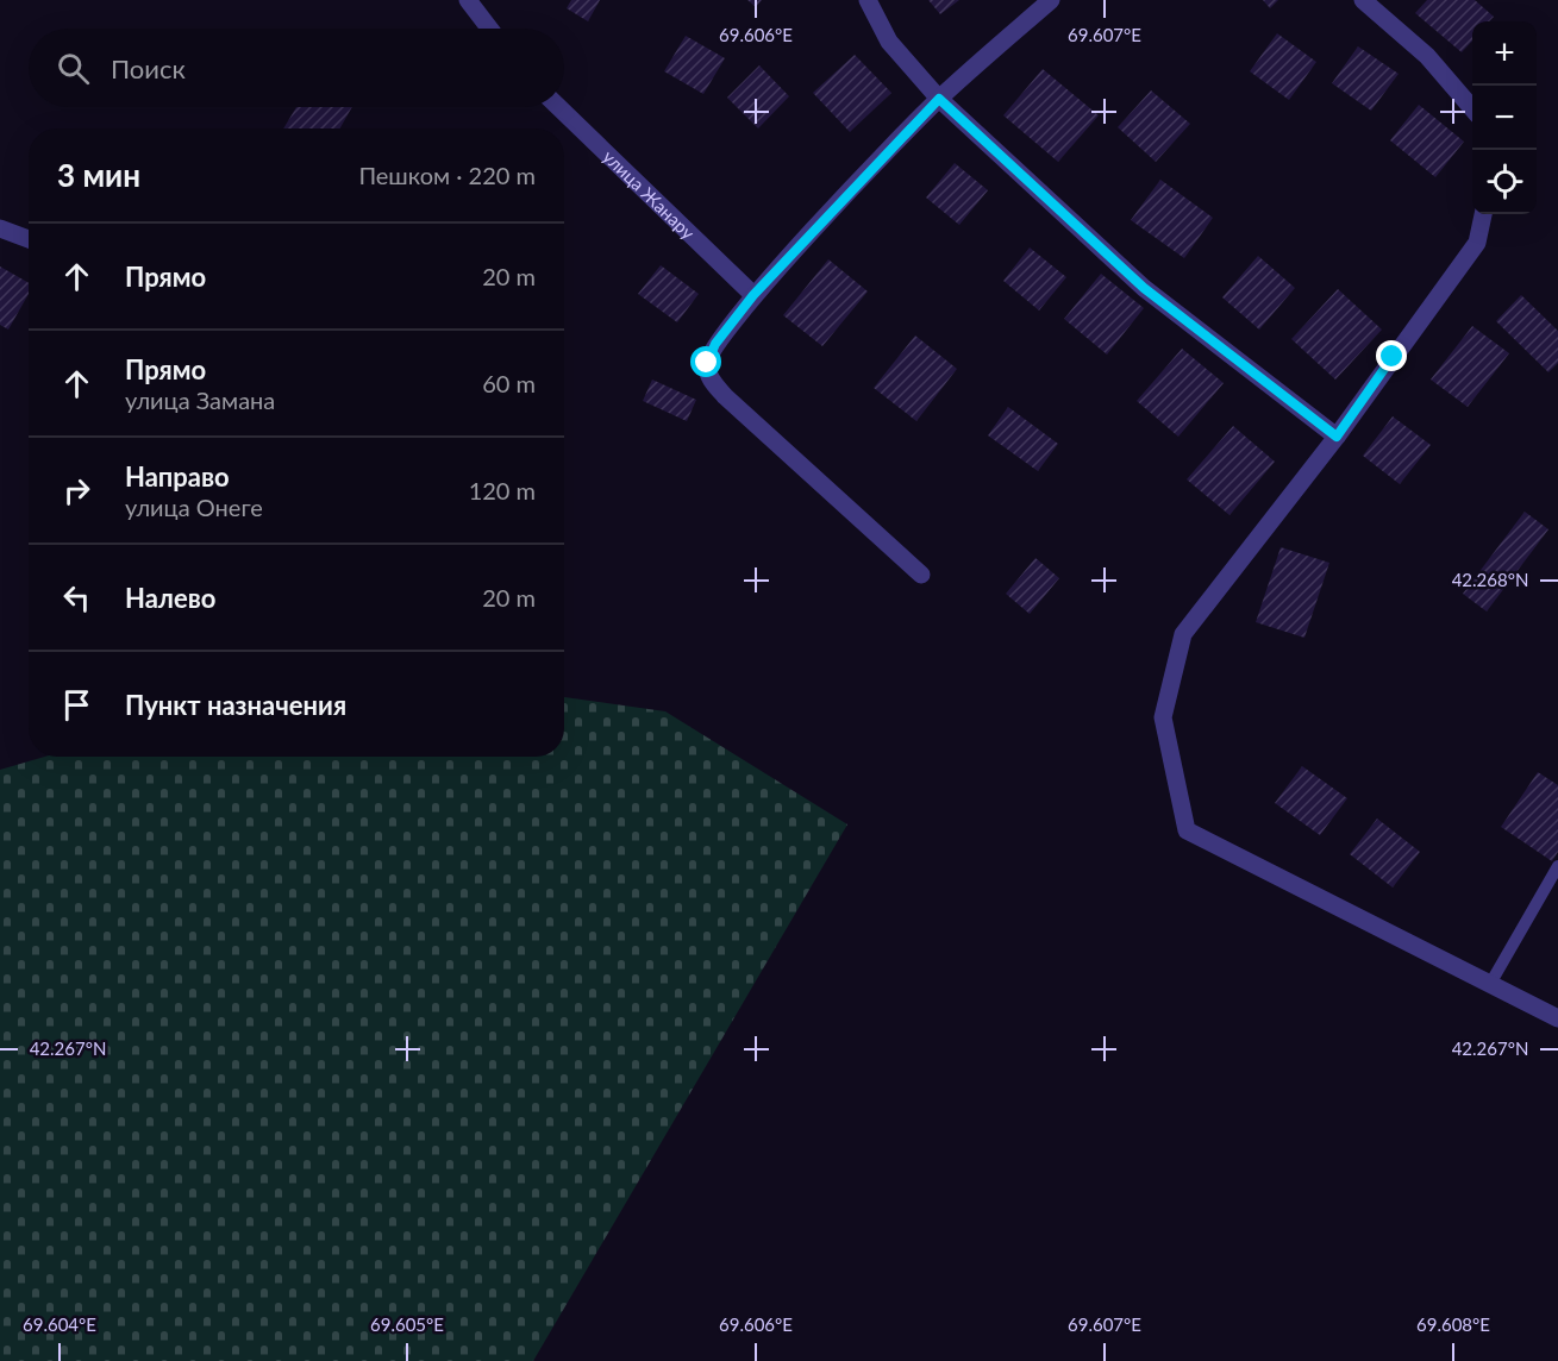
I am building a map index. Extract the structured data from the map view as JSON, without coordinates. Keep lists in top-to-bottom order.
{
  "streets": {
    "street": ["улица Жанару"]
  },
  "page": {
    "map_buttons": ["+", "−"],
    "search": "Поиск",
    "heading": ["3 мин", "Пешком · 220 m"],
    "list": [
      ["Прямо", "20 m"],
      ["Прямо", "улица Замана", "60 m"],
      ["Направо", "улица Онеге", "120 m"],
      ["Налево", "20 m"],
      "Пункт назначения"
    ]
  },
  "coordinates": [
    "69.606°E",
    "69.607°E",
    "42.268°N",
    "42.267°N",
    "69.604°E",
    "69.605°E",
    "69.608°E"
  ]
}
